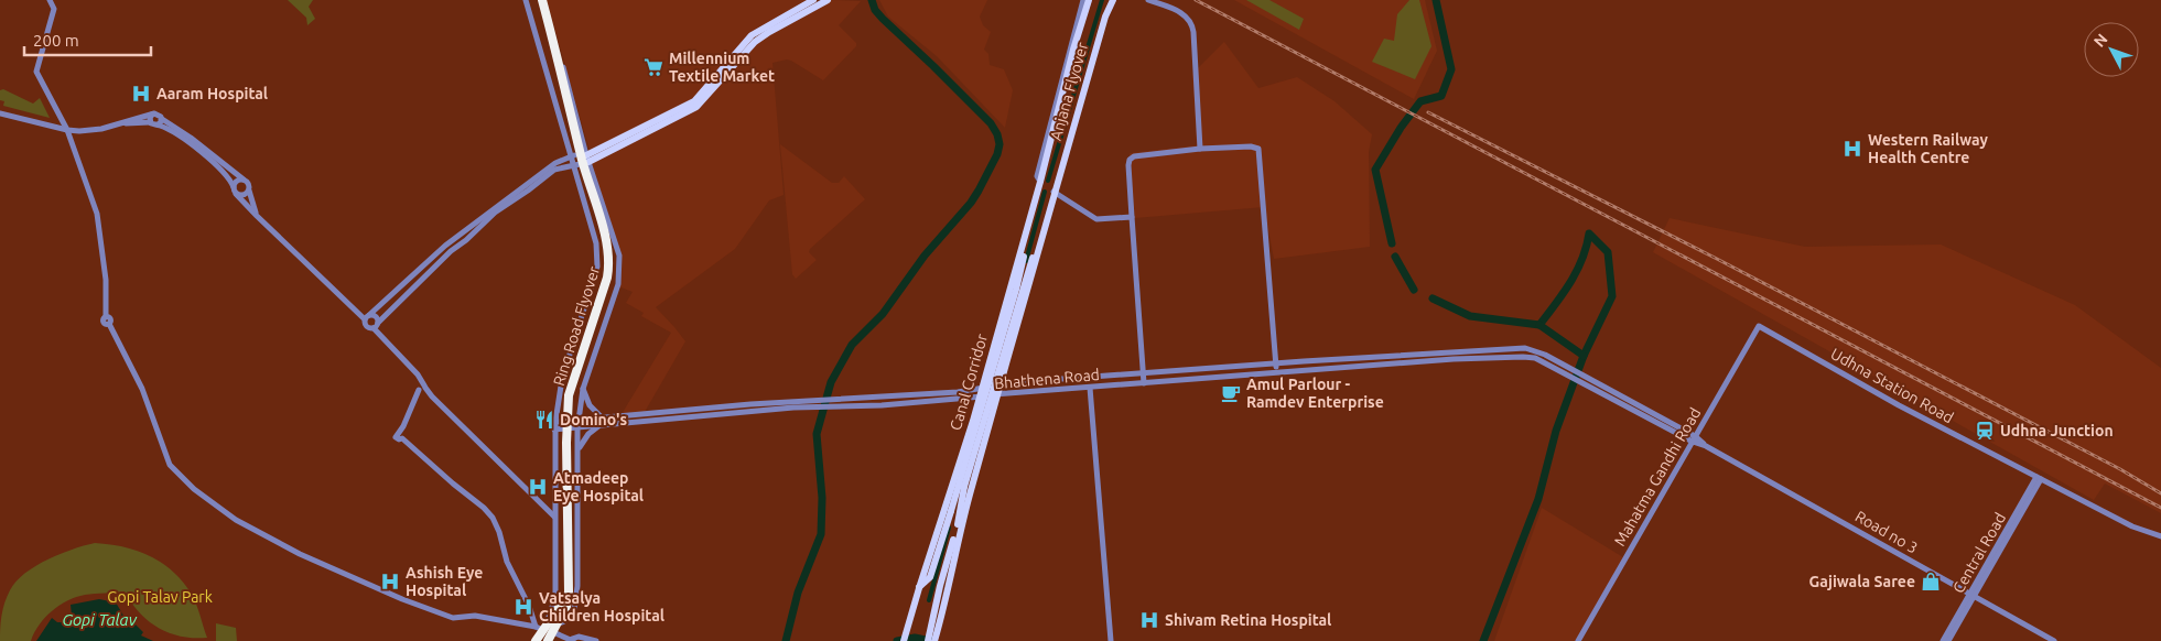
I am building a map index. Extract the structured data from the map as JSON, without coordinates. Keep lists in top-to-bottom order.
{
  "streets": {
    "highway": ["Ring Road Flyover"],
    "main road": ["Anjana Flyover", "Canal Corridor"],
    "street": [
      "Bhathena Road",
      "Udhna Station Road",
      "Mahatma Gandhi Road",
      "Road no 3",
      "Central Road"
    ]
  },
  "crossings": [
    ["Anjana Flyover", "Canal Corridor"],
    ["Bhathena Road", "Canal Corridor"],
    ["Bhathena Road", "Road no 3"],
    ["Udhna Station Road", "Mahatma Gandhi Road"],
    ["Udhna Station Road", "Central Road"],
    ["Mahatma Gandhi Road", "Road no 3"],
    ["Road no 3", "Central Road"]
  ],
  "water": ["Gopi Talav"],
  "parks": ["Gopi Talav Park"],
  "places": {
    "supermarket": ["Millennium Textile Market"],
    "hospital": [
      "Aaram Hospital",
      "Western Railway Health Centre",
      "Atmadeep Eye Hospital",
      "Ashish Eye Hospital",
      "Vatsalya Children Hospital",
      "Shivam Retina Hospital"
    ],
    "cafe": ["Amul Parlour - Ramdev Enterprise"],
    "restaurant": ["Domino's"],
    "station": ["Udhna Junction"],
    "shop": ["Gajiwala Saree"]
  },
  "scale_bar": "200 m",
  "north": "top left"
}
